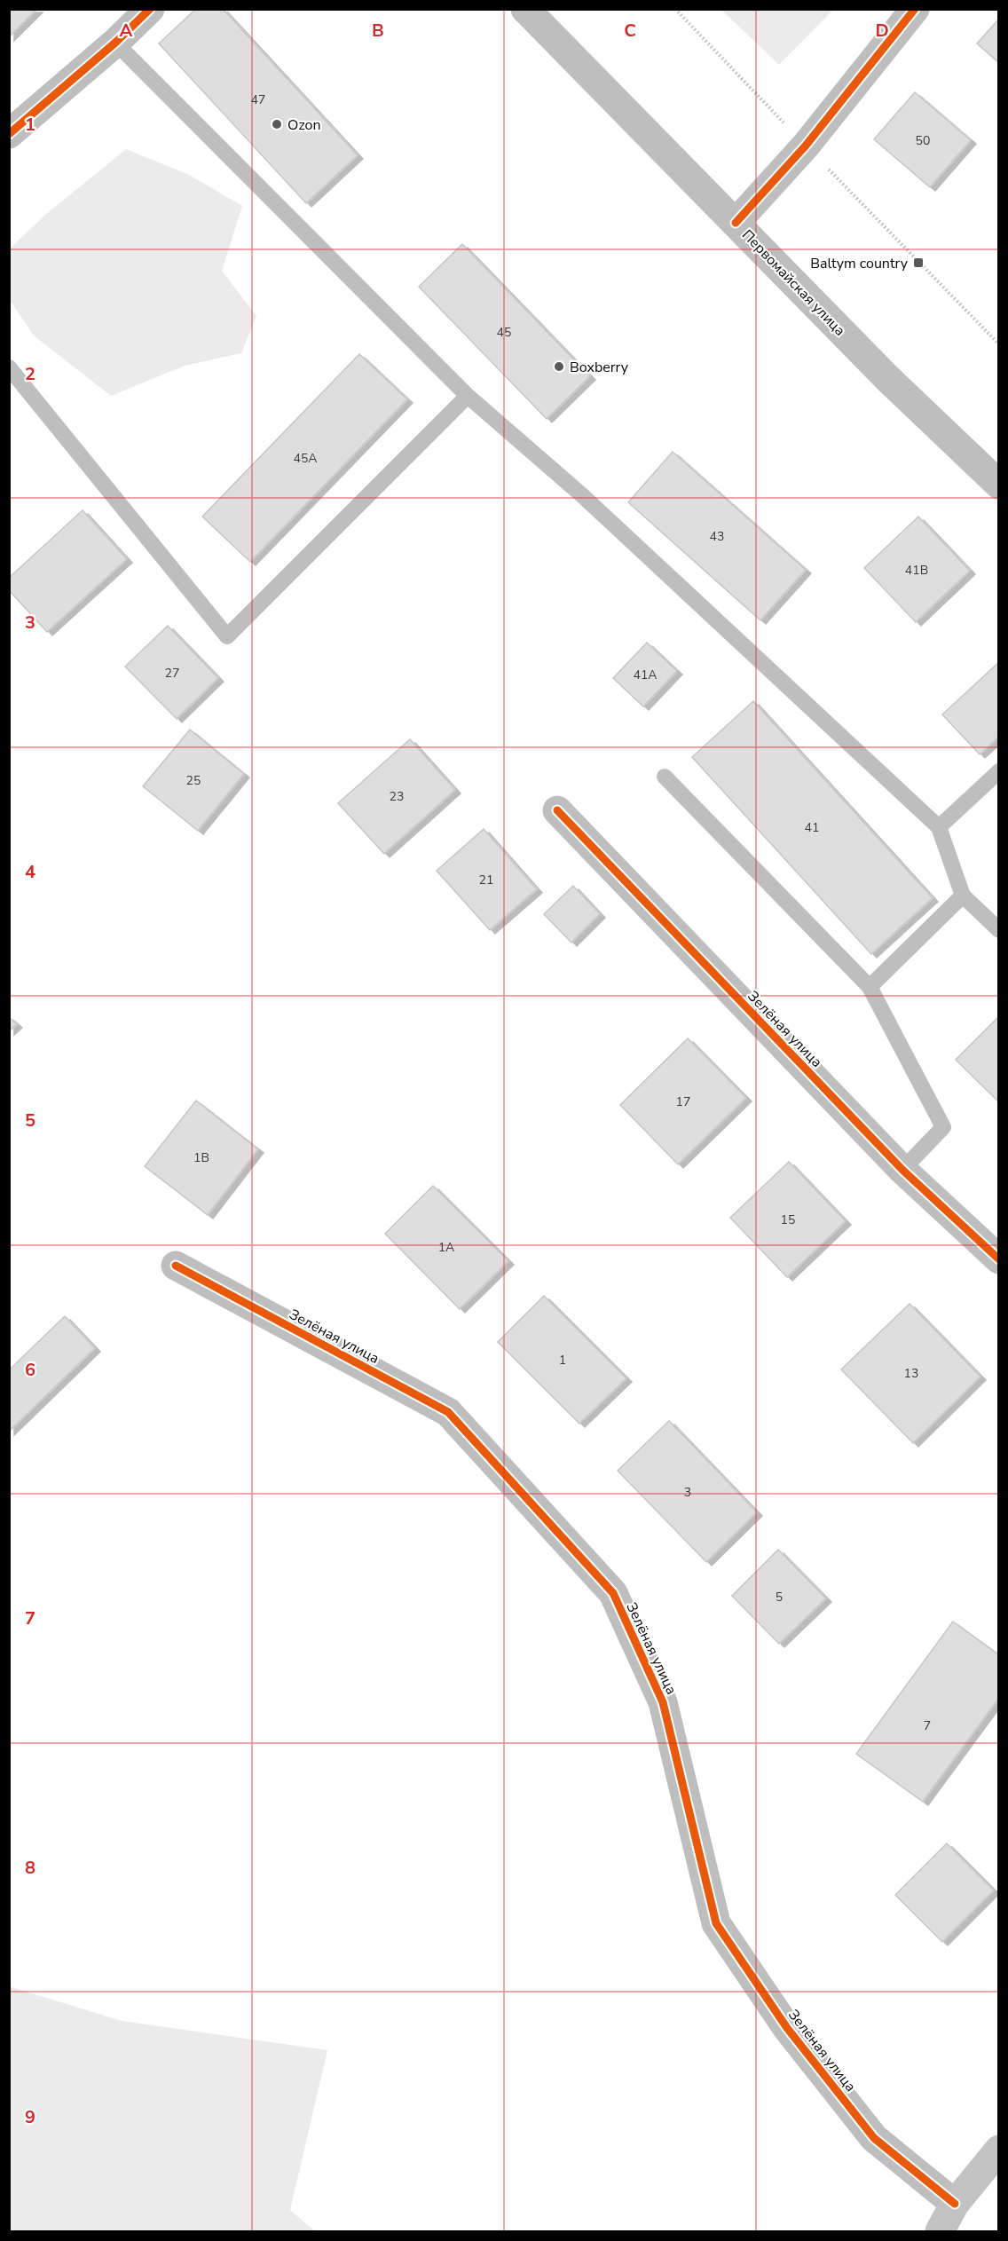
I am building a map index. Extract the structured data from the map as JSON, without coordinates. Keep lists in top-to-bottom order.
{
  "streets": {
    "street": ["Первомайская улица", "Зелёная улица"]
  },
  "places": {
    "other": ["Ozon", "Boxberry"],
    "transit": ["Baltym country"]
  },
  "house_numbers": [
    "47",
    "50",
    "45",
    "45А",
    "43",
    "41В",
    "27",
    "41А",
    "25",
    "23",
    "41",
    "21",
    "17",
    "1В",
    "15",
    "1А",
    "1",
    "13",
    "3",
    "5",
    "7"
  ],
  "grid": {
    "columns": [
      "A",
      "B",
      "C",
      "D"
    ],
    "rows": [
      "1",
      "2",
      "3",
      "4",
      "5",
      "6",
      "7",
      "8",
      "9"
    ]
  }
}
